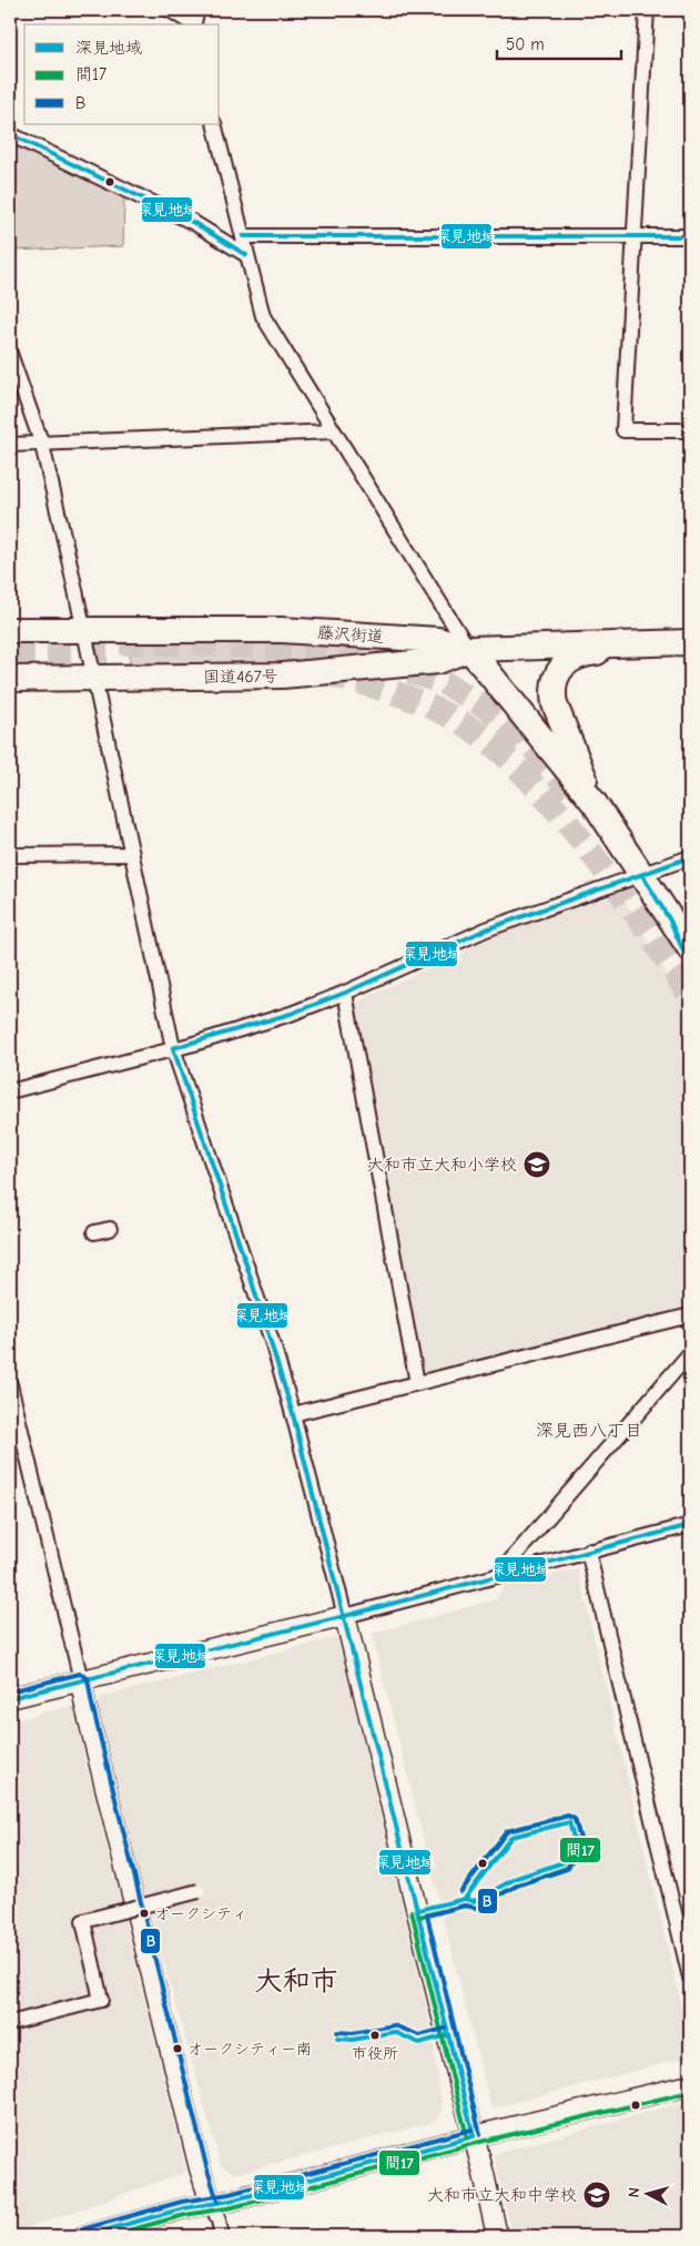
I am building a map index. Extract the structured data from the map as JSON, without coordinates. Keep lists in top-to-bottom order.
{
  "streets": {
    "highway": ["藤沢街道", "国道467号"]
  },
  "crossings": [
    ["藤沢街道", "国道467号"]
  ],
  "districts": ["深見西八丁目", "大和市"],
  "places": {
    "school or university": ["大和市立大和小学校", "大和市立大和中学校"],
    "other": ["オークシティ", "市役所", "オークシティー南"]
  },
  "lines": ["transit line 深見地域", "transit line B", "transit line 間17"],
  "legend": ["深見地域", "間17", "B"],
  "scale_bar": "50 m",
  "north": "left"
}
